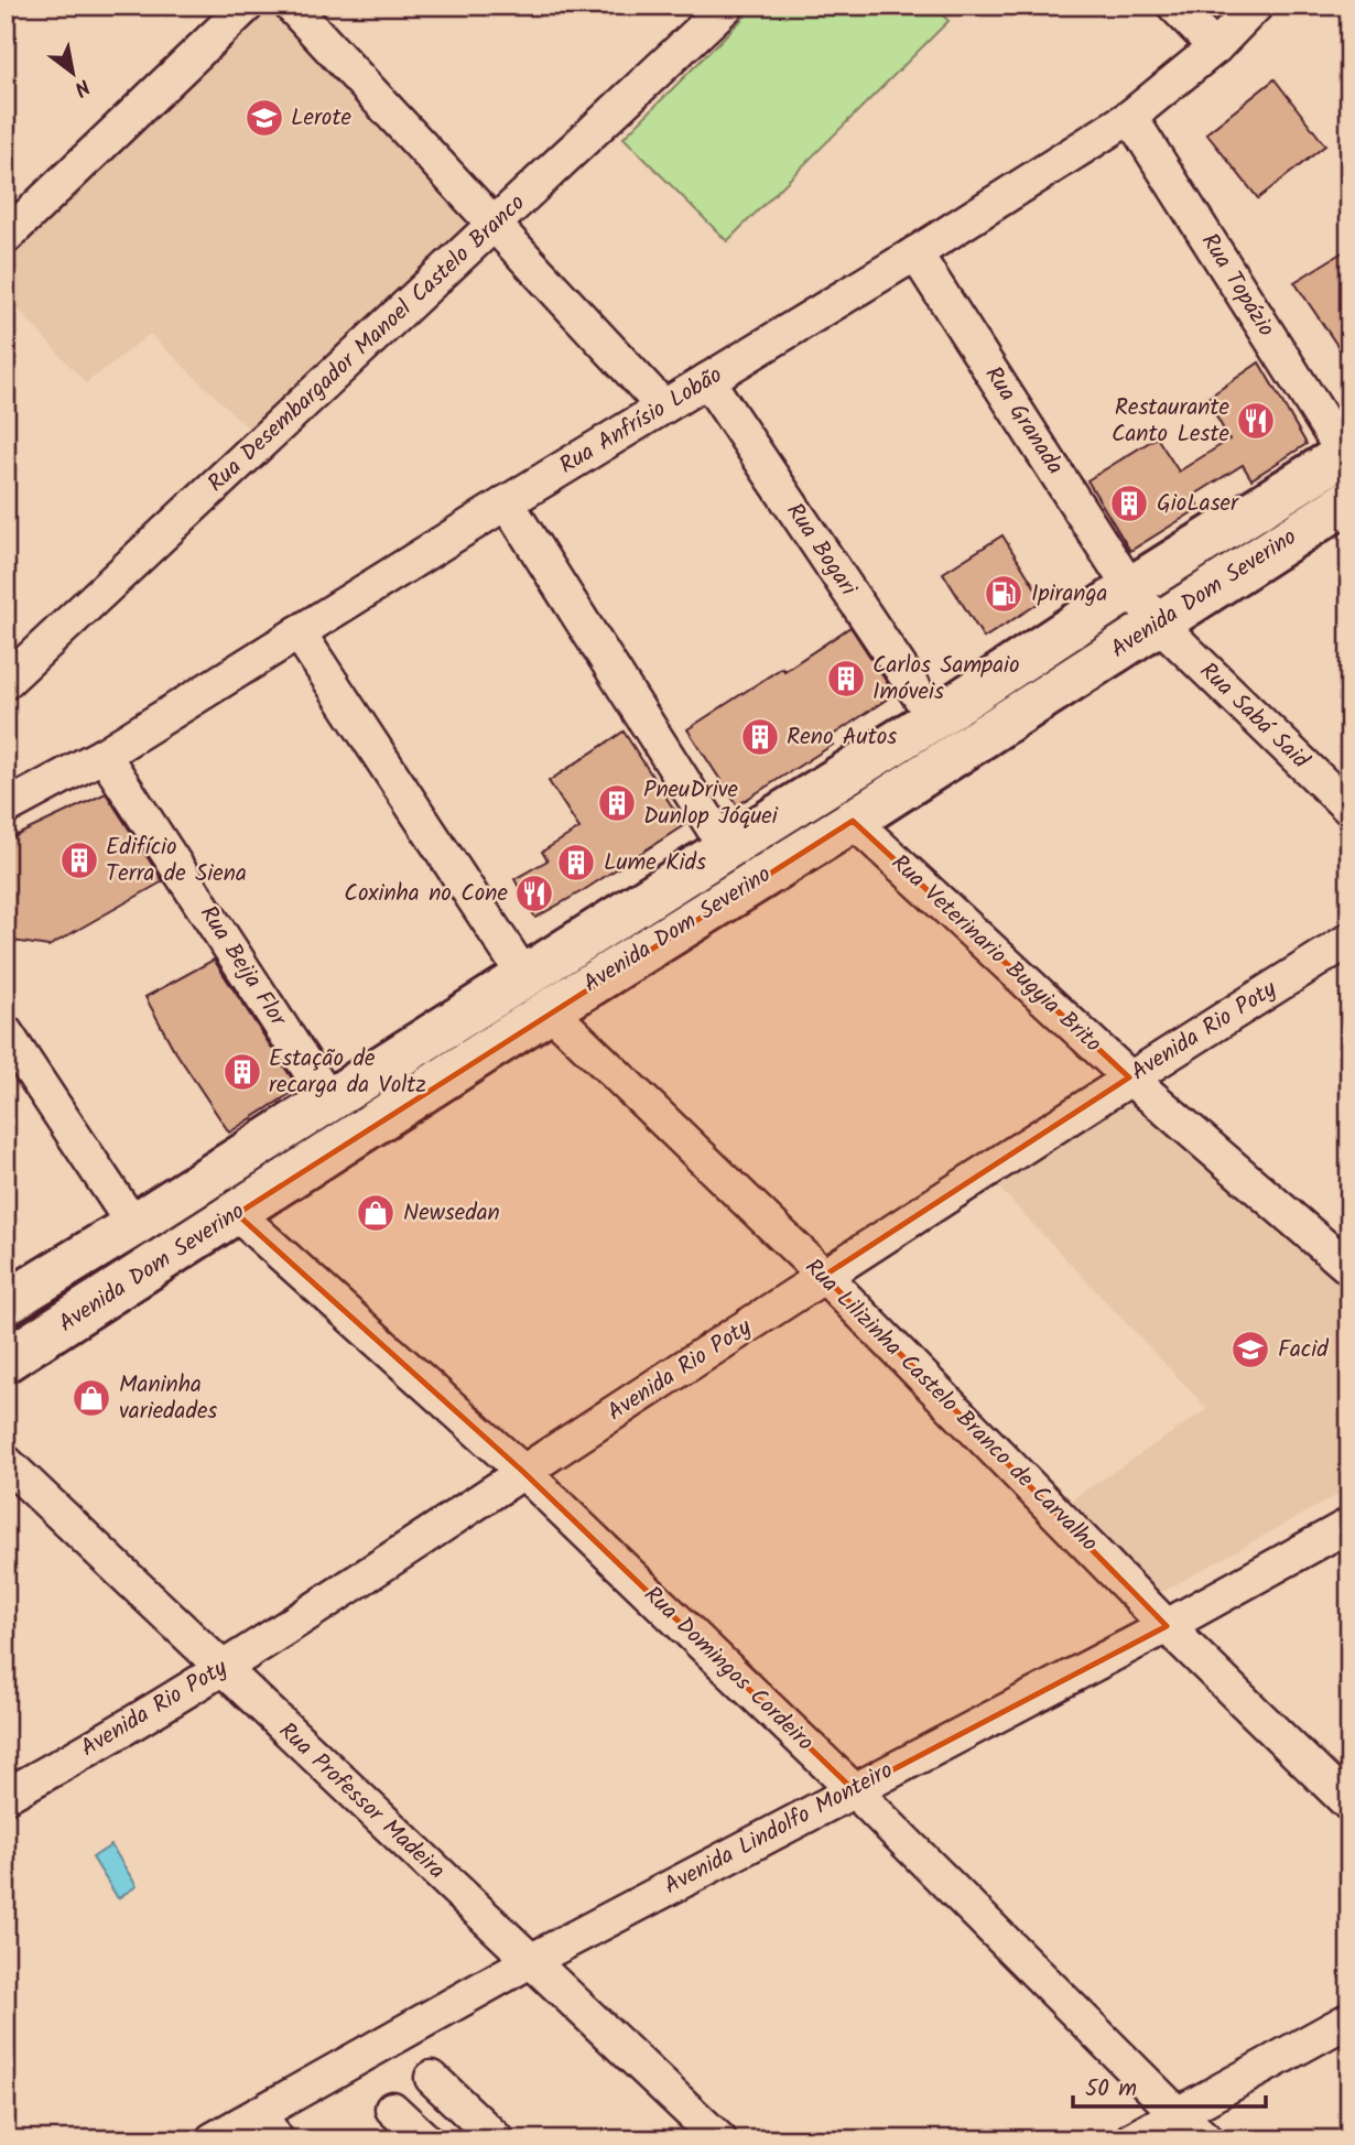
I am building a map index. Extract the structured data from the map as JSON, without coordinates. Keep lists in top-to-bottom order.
{
  "streets": {
    "main road": ["Avenida Dom Severino"],
    "street": [
      "Rua Topázio",
      "Rua Desembargador Manoel Castelo Branco",
      "Rua Anfrísio Lobão",
      "Rua Granada",
      "Rua Bogari",
      "Rua Sabá Said",
      "Rua Veterinario Bugyia Brito",
      "Rua Beija Flor",
      "Avenida Rio Poty",
      "Rua Lilizinha Castelo Branco de Carvalho",
      "Rua Domingos Cordeiro",
      "Rua Professor Madeira",
      "Avenida Lindolfo Monteiro"
    ]
  },
  "crossings": [
    ["Rua Topázio", "Rua Anfrísio Lobão"],
    ["Rua Topázio", "Avenida Dom Severino"],
    ["Rua Anfrísio Lobão", "Rua Granada"],
    ["Rua Anfrísio Lobão", "Rua Bogari"],
    ["Rua Anfrísio Lobão", "Rua Beija Flor"],
    ["Rua Granada", "Avenida Dom Severino"],
    ["Rua Granada", "Rua Sabá Said"],
    ["Rua Bogari", "Avenida Dom Severino"],
    ["Avenida Dom Severino", "Rua Sabá Said"],
    ["Avenida Dom Severino", "Rua Veterinario Bugyia Brito"],
    ["Avenida Dom Severino", "Rua Beija Flor"],
    ["Avenida Dom Severino", "Rua Lilizinha Castelo Branco de Carvalho"],
    ["Avenida Dom Severino", "Rua Domingos Cordeiro"],
    ["Rua Veterinario Bugyia Brito", "Avenida Rio Poty"],
    ["Avenida Rio Poty", "Rua Lilizinha Castelo Branco de Carvalho"],
    ["Avenida Rio Poty", "Rua Domingos Cordeiro"],
    ["Avenida Rio Poty", "Rua Professor Madeira"],
    ["Rua Lilizinha Castelo Branco de Carvalho", "Avenida Lindolfo Monteiro"],
    ["Rua Domingos Cordeiro", "Avenida Lindolfo Monteiro"],
    ["Rua Professor Madeira", "Avenida Lindolfo Monteiro"]
  ],
  "places": {
    "school or university": ["Lerote", "Facid"],
    "restaurant": ["Restaurante Canto Leste", "Coxinha no Cone"],
    "building": [
      "GioLaser",
      "Carlos Sampaio Imóveis",
      "Reno Autos",
      "PneuDrive Dunlop Jóquei",
      "Edifício Terra de Siena",
      "Lume Kids",
      "Estação de recarga da Voltz"
    ],
    "fuel station": ["Ipiranga"],
    "shop": ["Newsedan", "Maninha variedades"]
  },
  "scale_bar": "50 m",
  "north": "bottom right"
}
